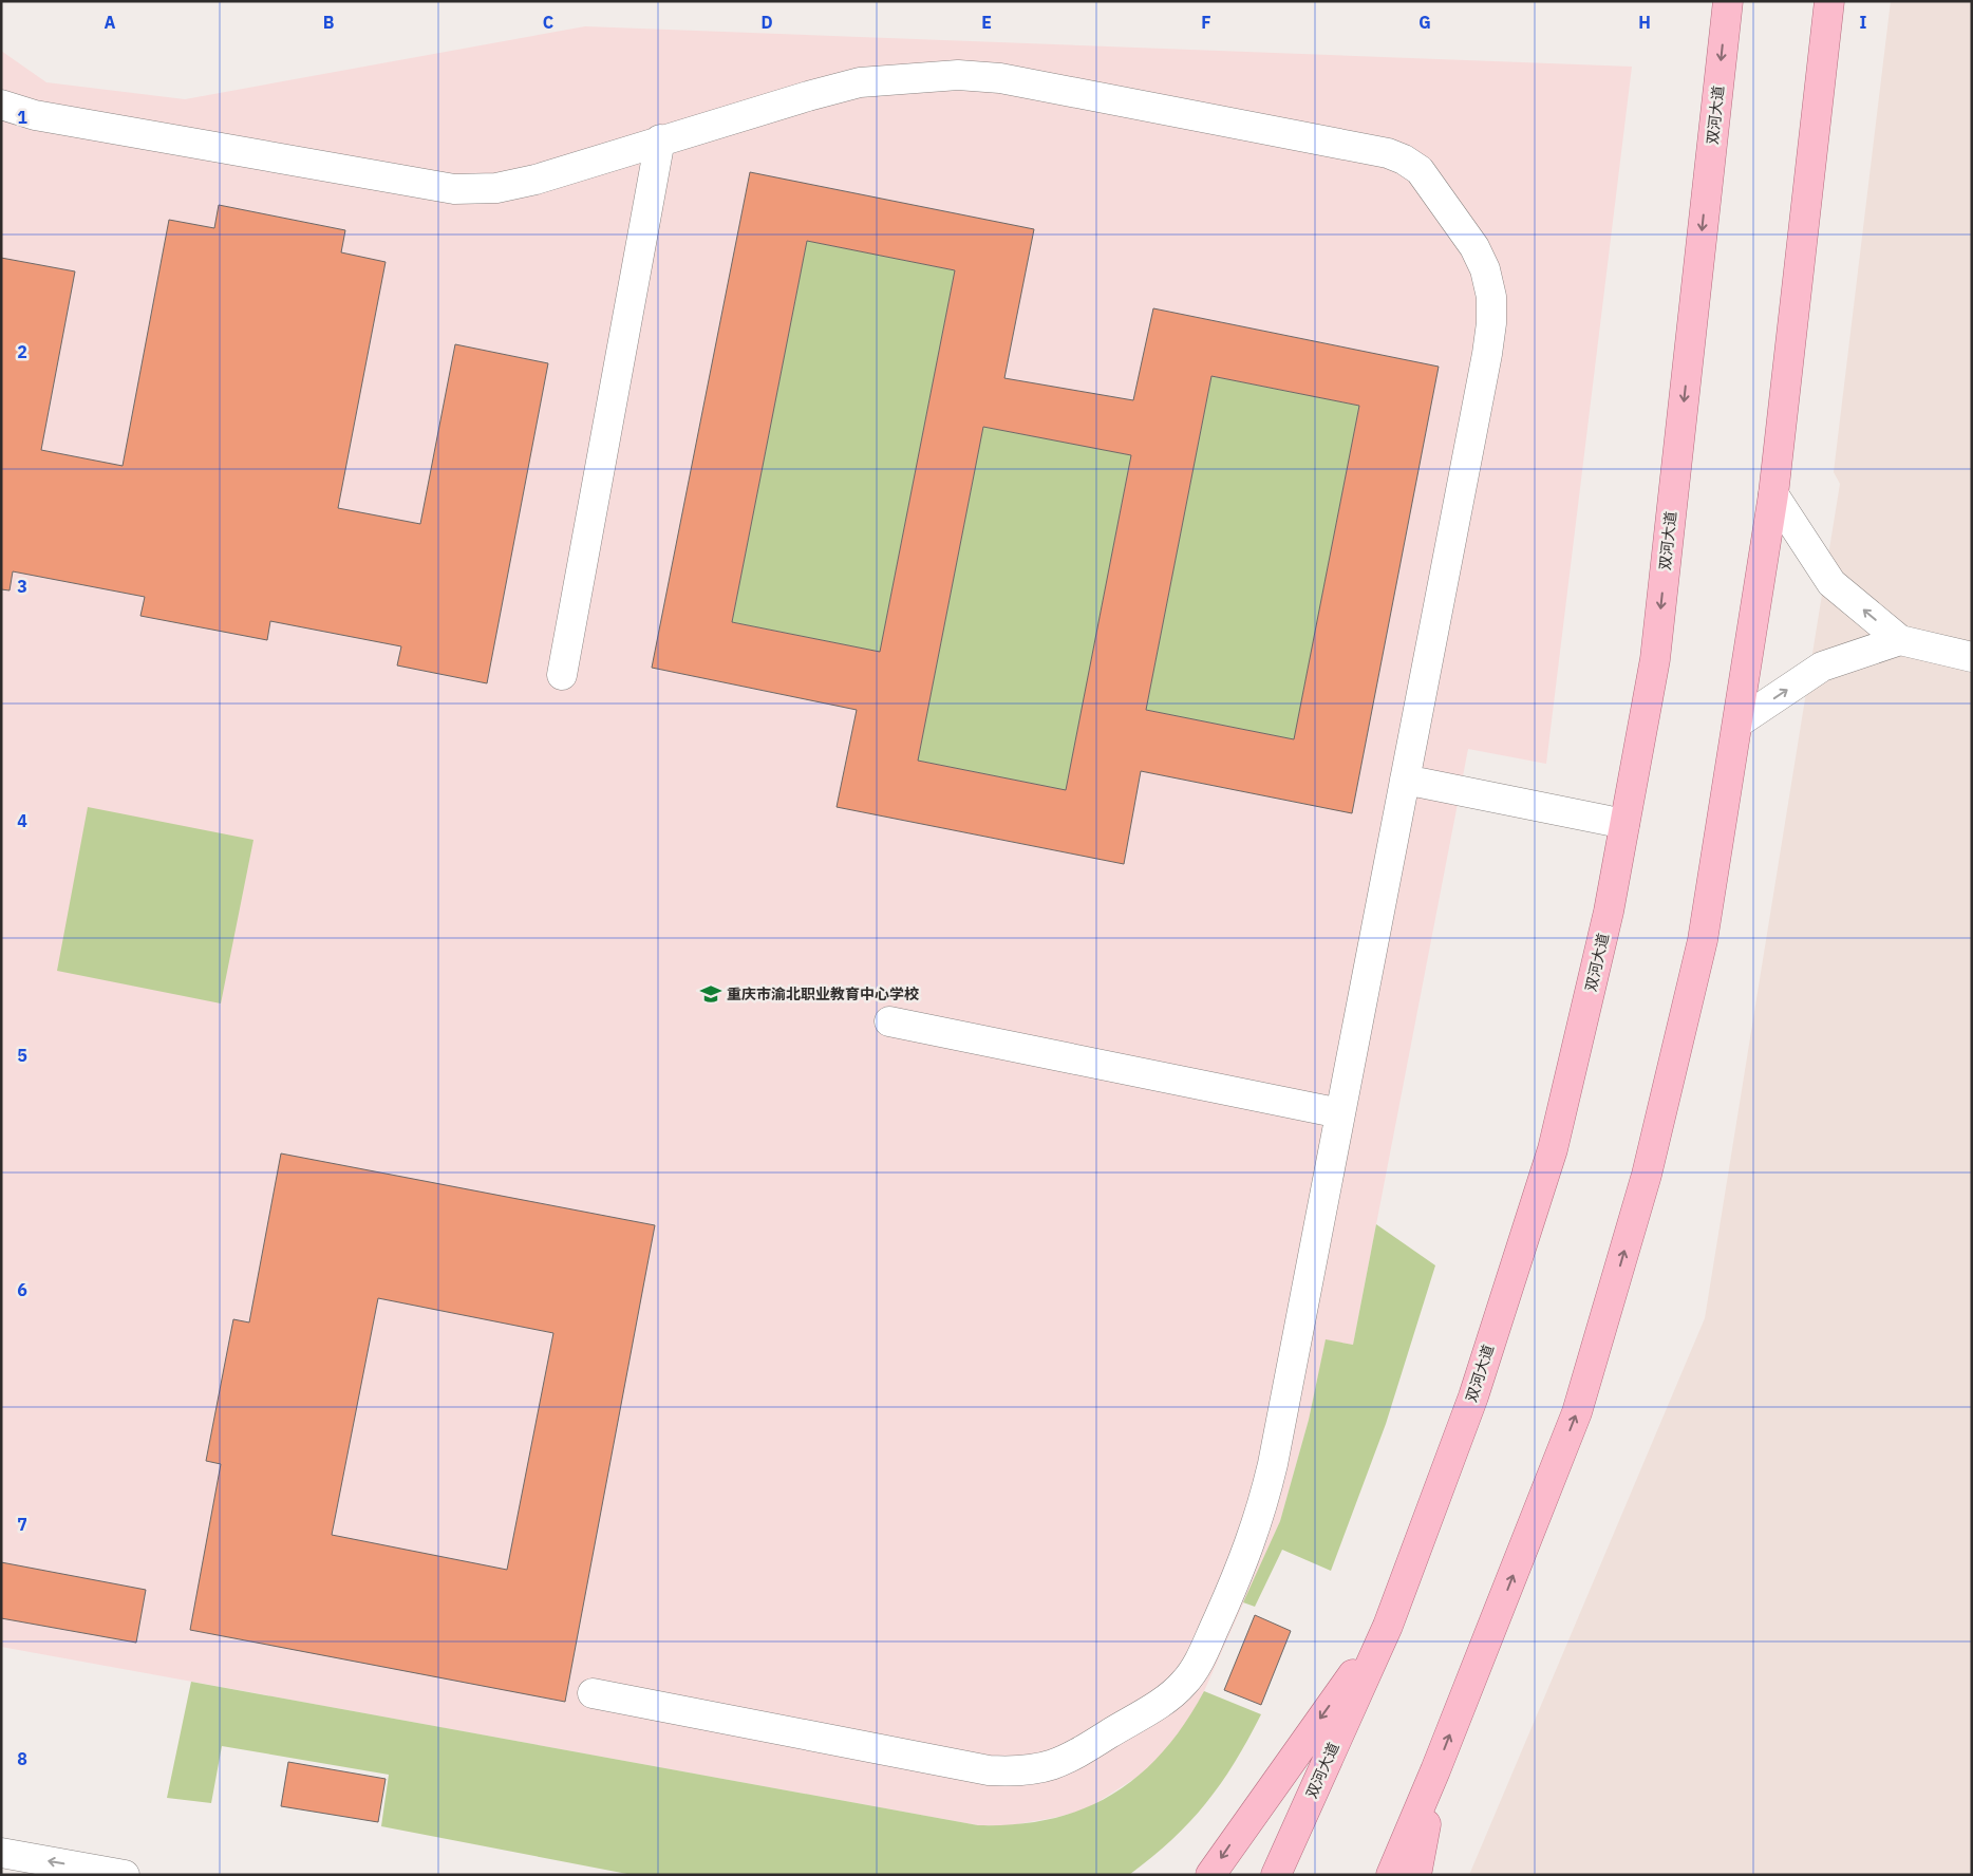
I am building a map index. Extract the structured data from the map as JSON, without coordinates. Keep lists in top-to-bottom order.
{
  "streets": {
    "main road": ["双河大道"]
  },
  "places": {
    "school or university": ["重庆市渝北职业教育中心学校"]
  },
  "grid": {
    "columns": [
      "A",
      "B",
      "C",
      "D",
      "E",
      "F",
      "G",
      "H",
      "I"
    ],
    "rows": [
      "1",
      "2",
      "3",
      "4",
      "5",
      "6",
      "7",
      "8"
    ]
  }
}
